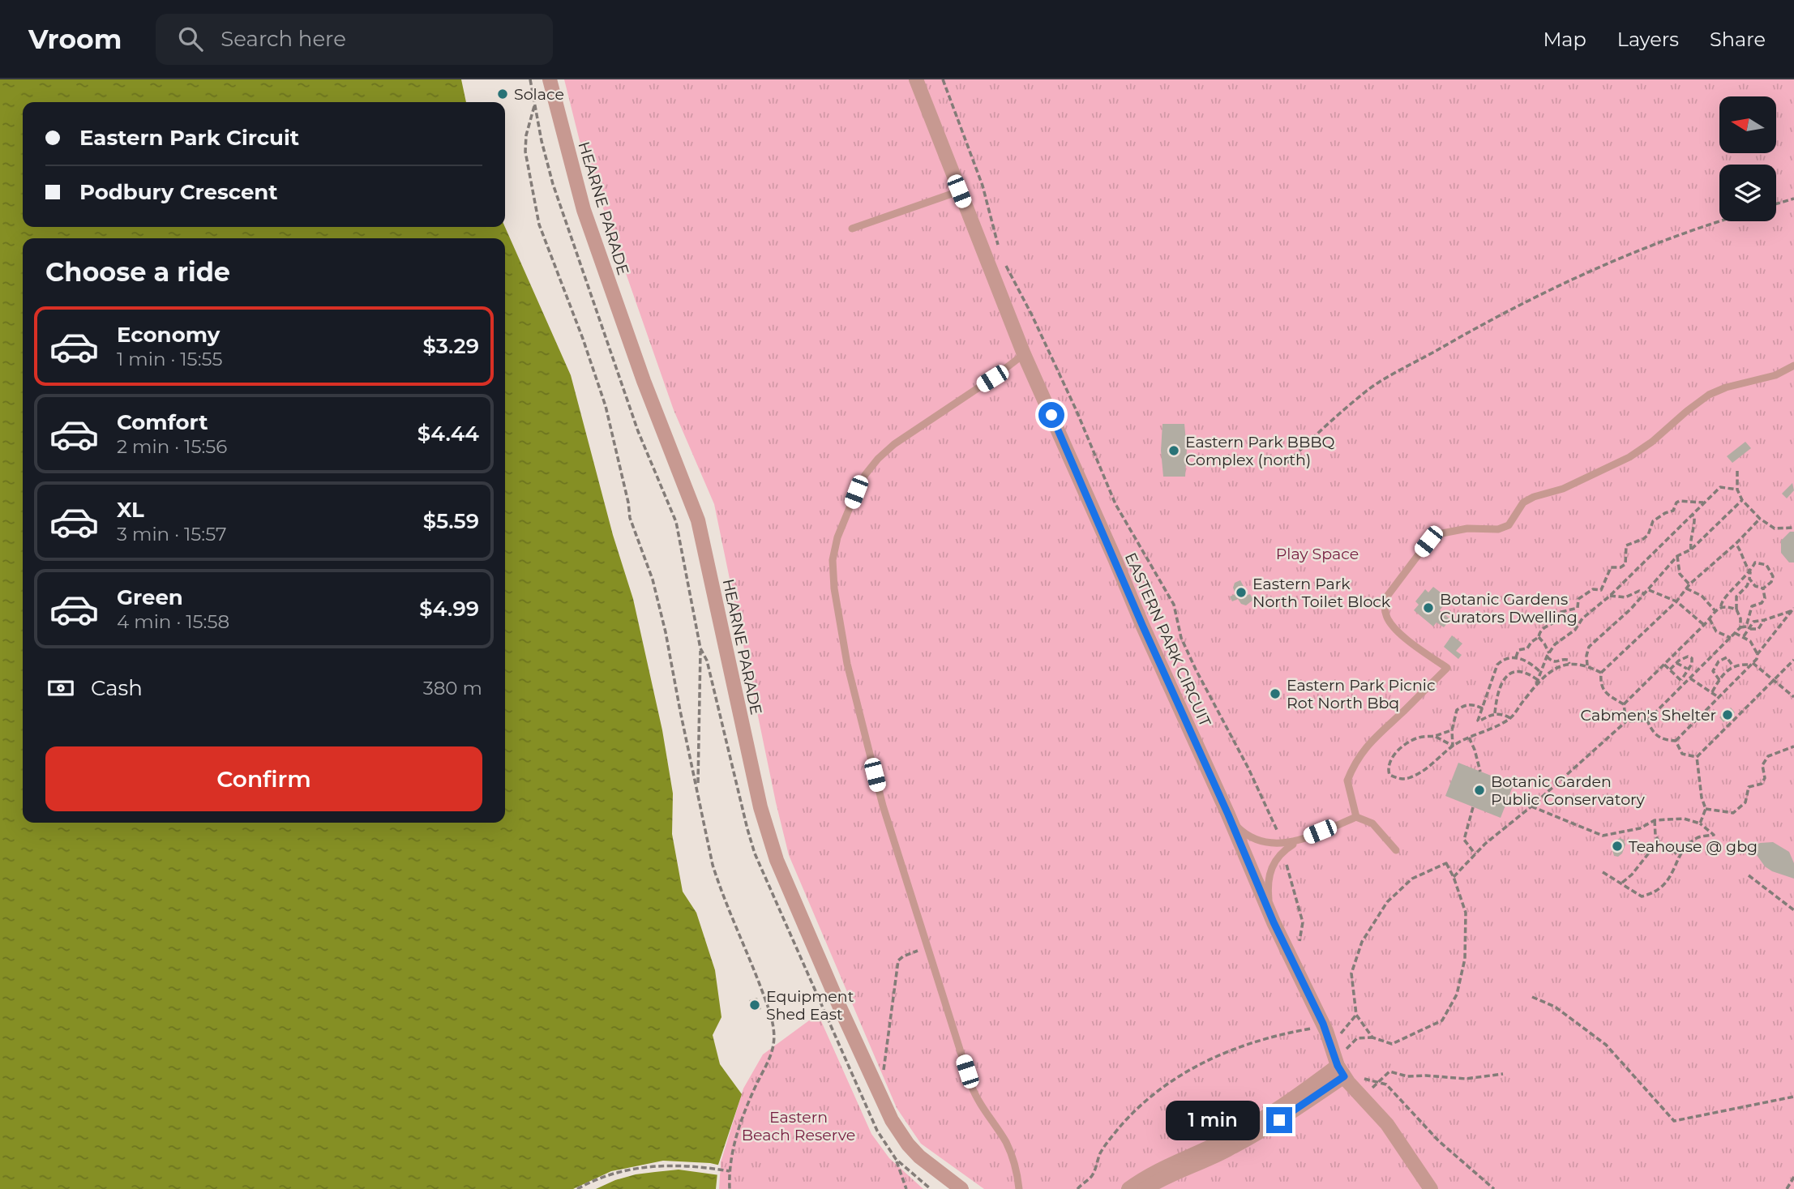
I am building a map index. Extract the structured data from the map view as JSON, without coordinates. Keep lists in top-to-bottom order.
{
  "streets": {
    "street": ["HEARNE PARADE", "EASTERN PARK CIRCUIT"]
  },
  "parks": ["Play Space", "Eastern Beach Reserve"],
  "places": [
    "Solace",
    "Eastern Park BBBQ Complex (north)",
    "Eastern Park North Toilet Block",
    "Botanic Gardens Curators Dwelling",
    "Eastern Park Picnic Rot North Bbq",
    "Cabmen's Shelter",
    "Botanic Garden Public Conservatory",
    "Teahouse @ gbg",
    "Equipment Shed East"
  ],
  "north": "left",
  "page": {
    "header": "Vroom",
    "search": "Search here",
    "nav": ["Map", "Layers", "Share"],
    "banner": ["Eastern Park Circuit", "Podbury Crescent"],
    "heading": "Choose a ride",
    "list": [
      {
        "name": "Economy",
        "note": "1 min · 15:55",
        "value": "$3.29"
      },
      {
        "name": "Comfort",
        "note": "2 min · 15:56",
        "value": "$4.44"
      },
      {
        "name": "XL",
        "note": "3 min · 15:57",
        "value": "$5.59"
      },
      {
        "name": "Green",
        "note": "4 min · 15:58",
        "value": "$4.99"
      }
    ],
    "pay": ["Cash", "380 m"],
    "buttons": "Confirm",
    "bubble": "1 min"
  }
}
